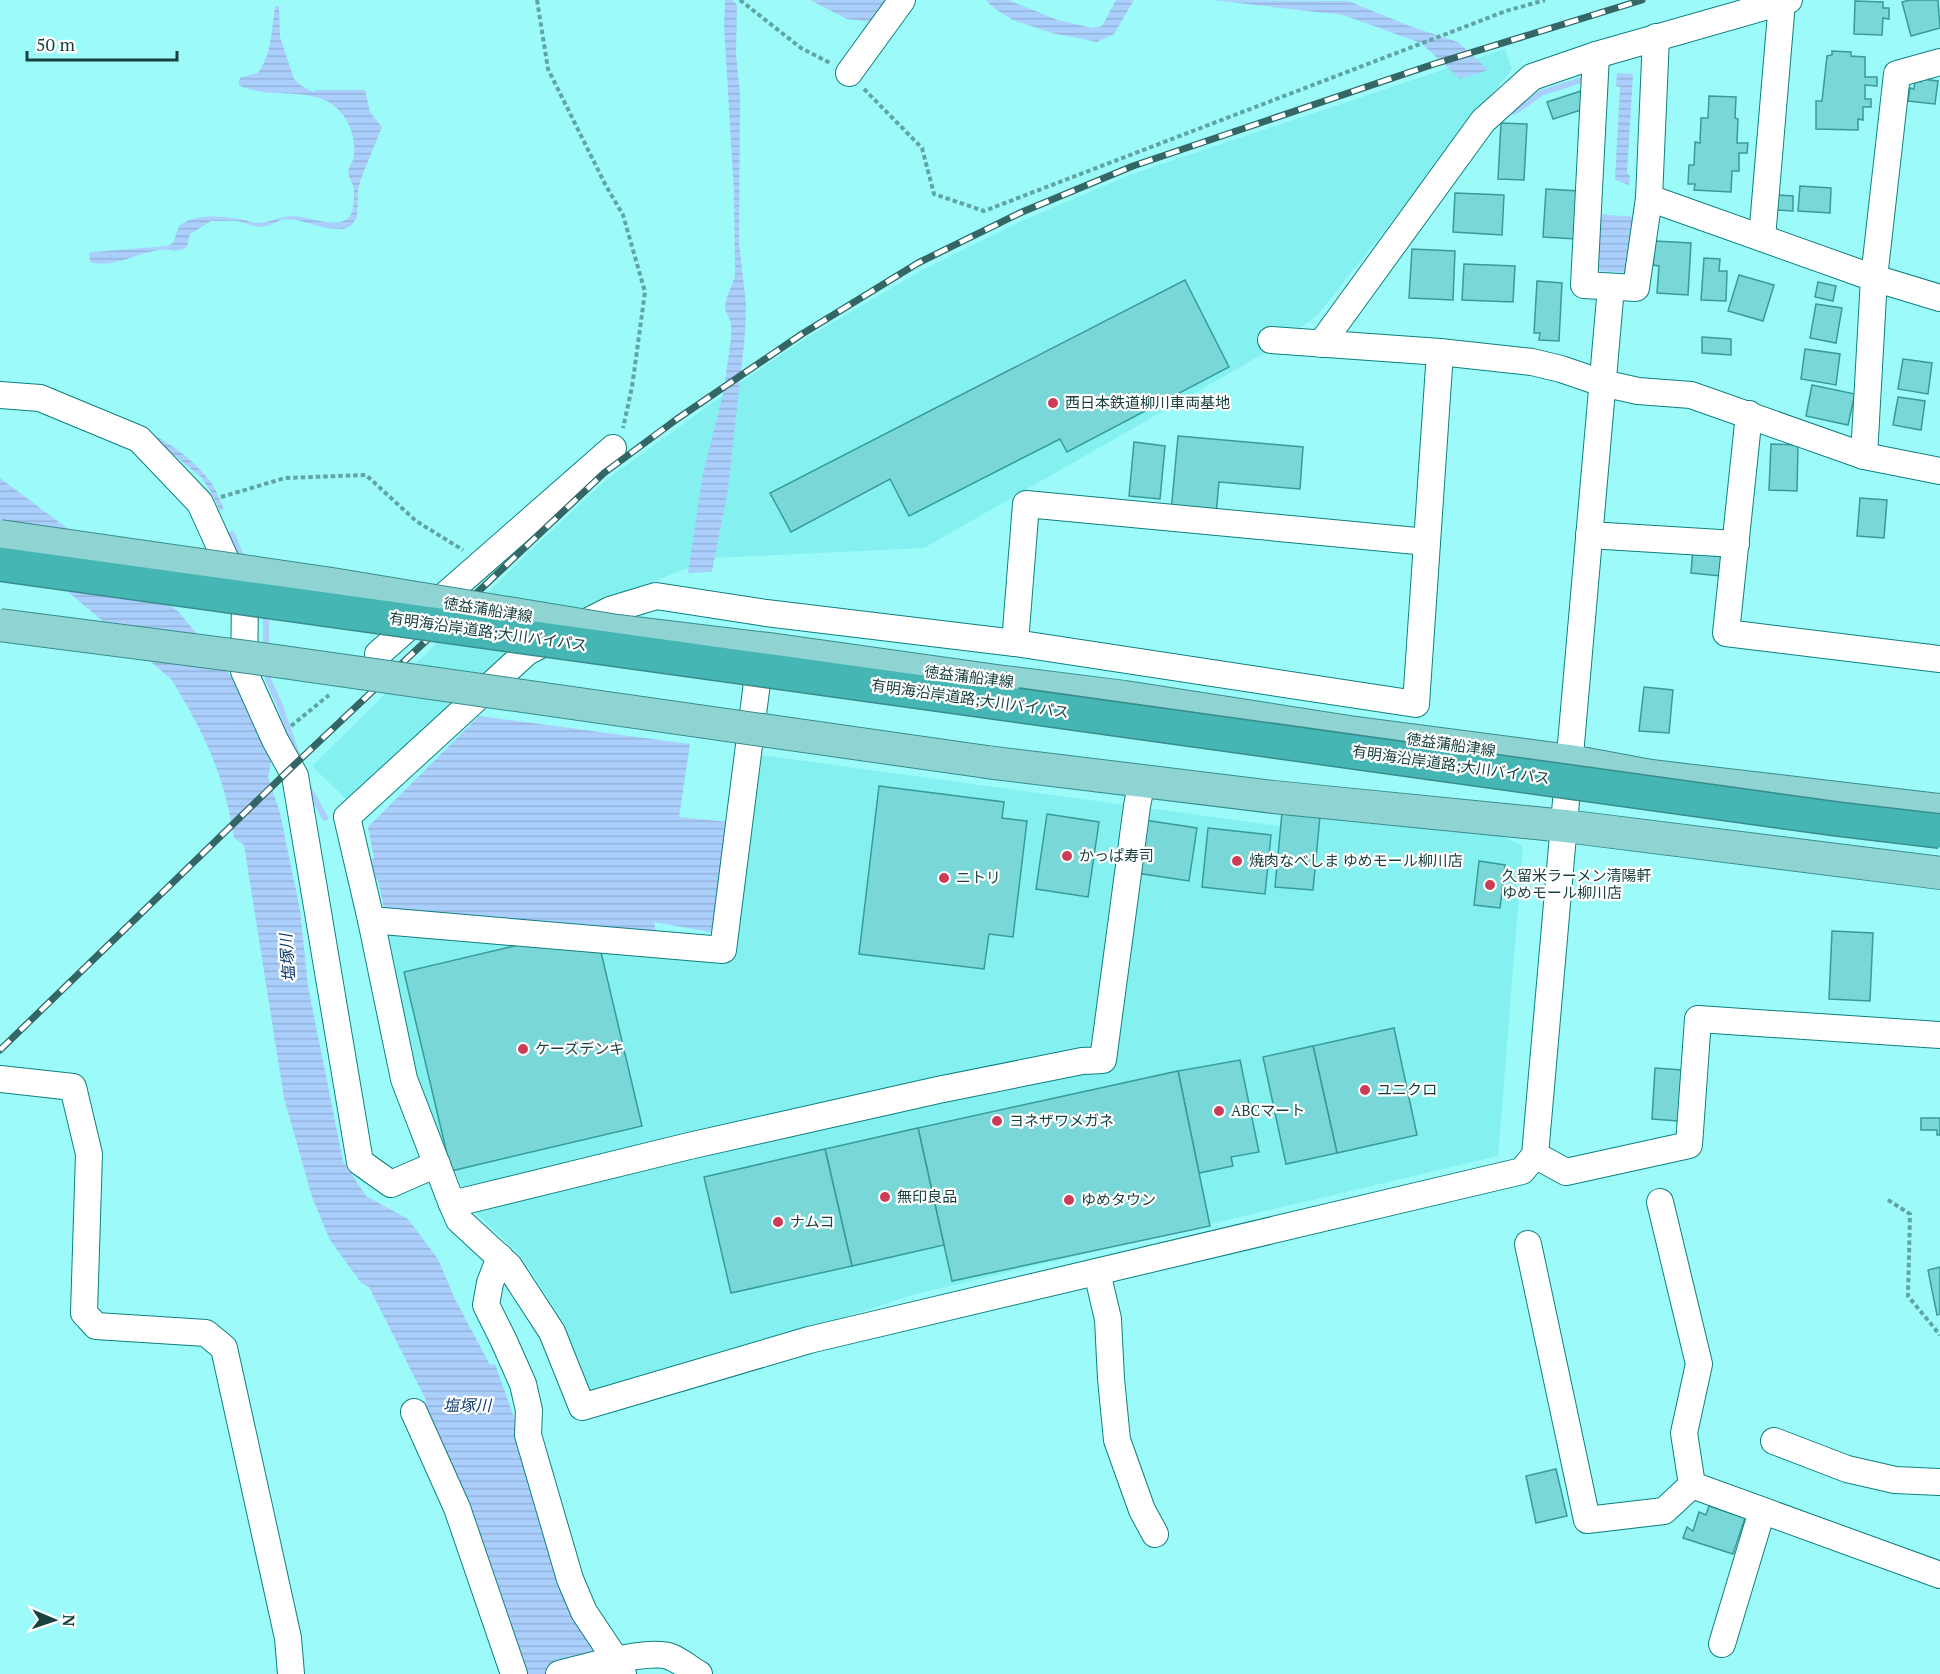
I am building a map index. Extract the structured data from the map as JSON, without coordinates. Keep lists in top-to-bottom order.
{
  "streets": {
    "highway": ["有明海沿岸道路;大川バイパス"],
    "main road": ["徳益蒲船津線"]
  },
  "water": ["塩塚川"],
  "places": [
    "西日本鉄道柳川車両基地",
    "かっぱ寿司",
    "焼肉なべしま ゆめモール柳川店",
    "ニトリ",
    "久留米ラーメン清陽軒 ゆめモール柳川店",
    "ケーズデンキ",
    "ユニクロ",
    "ABCマート",
    "ヨネザワメガネ",
    "無印良品",
    "ゆめタウン",
    "ナムコ"
  ],
  "scale_bar": "50 m",
  "north": "right"
}
